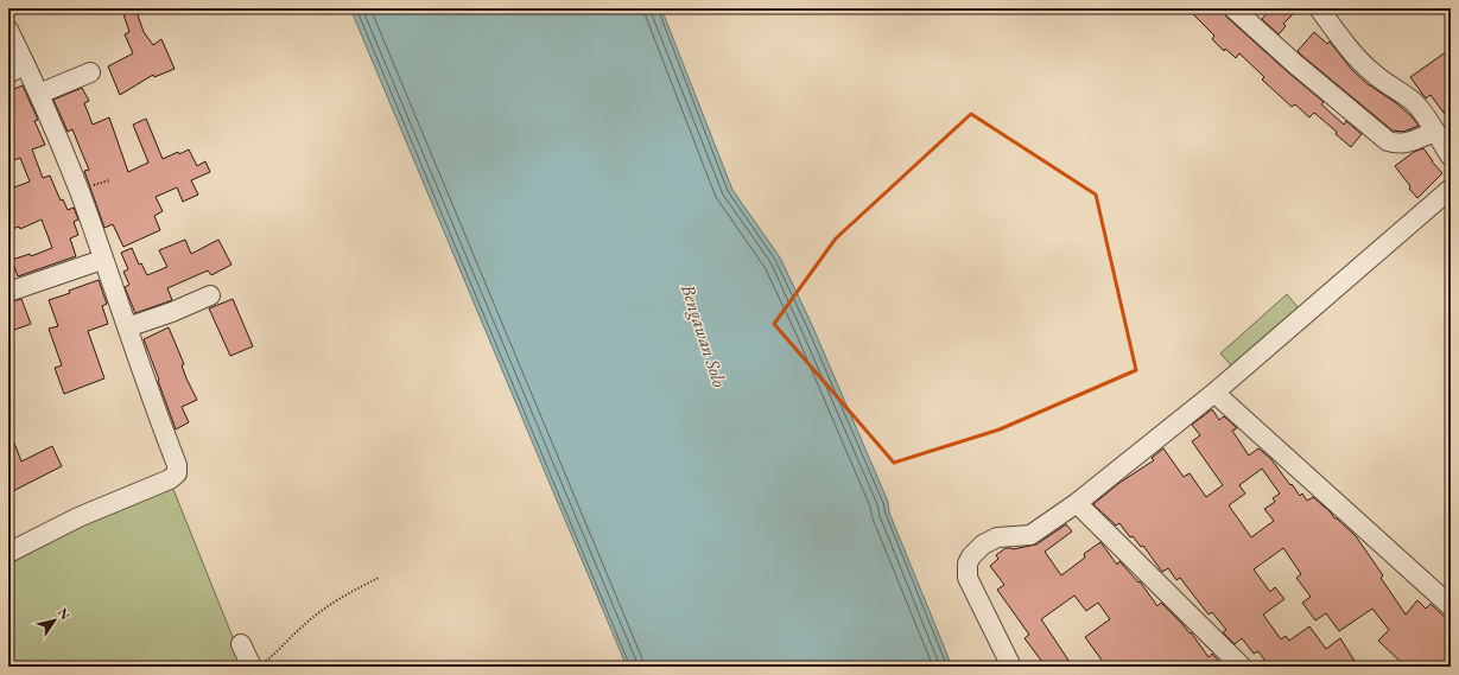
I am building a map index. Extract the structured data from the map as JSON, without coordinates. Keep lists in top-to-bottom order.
{
  "water": ["Bengawan Solo"],
  "north": "top right"
}
